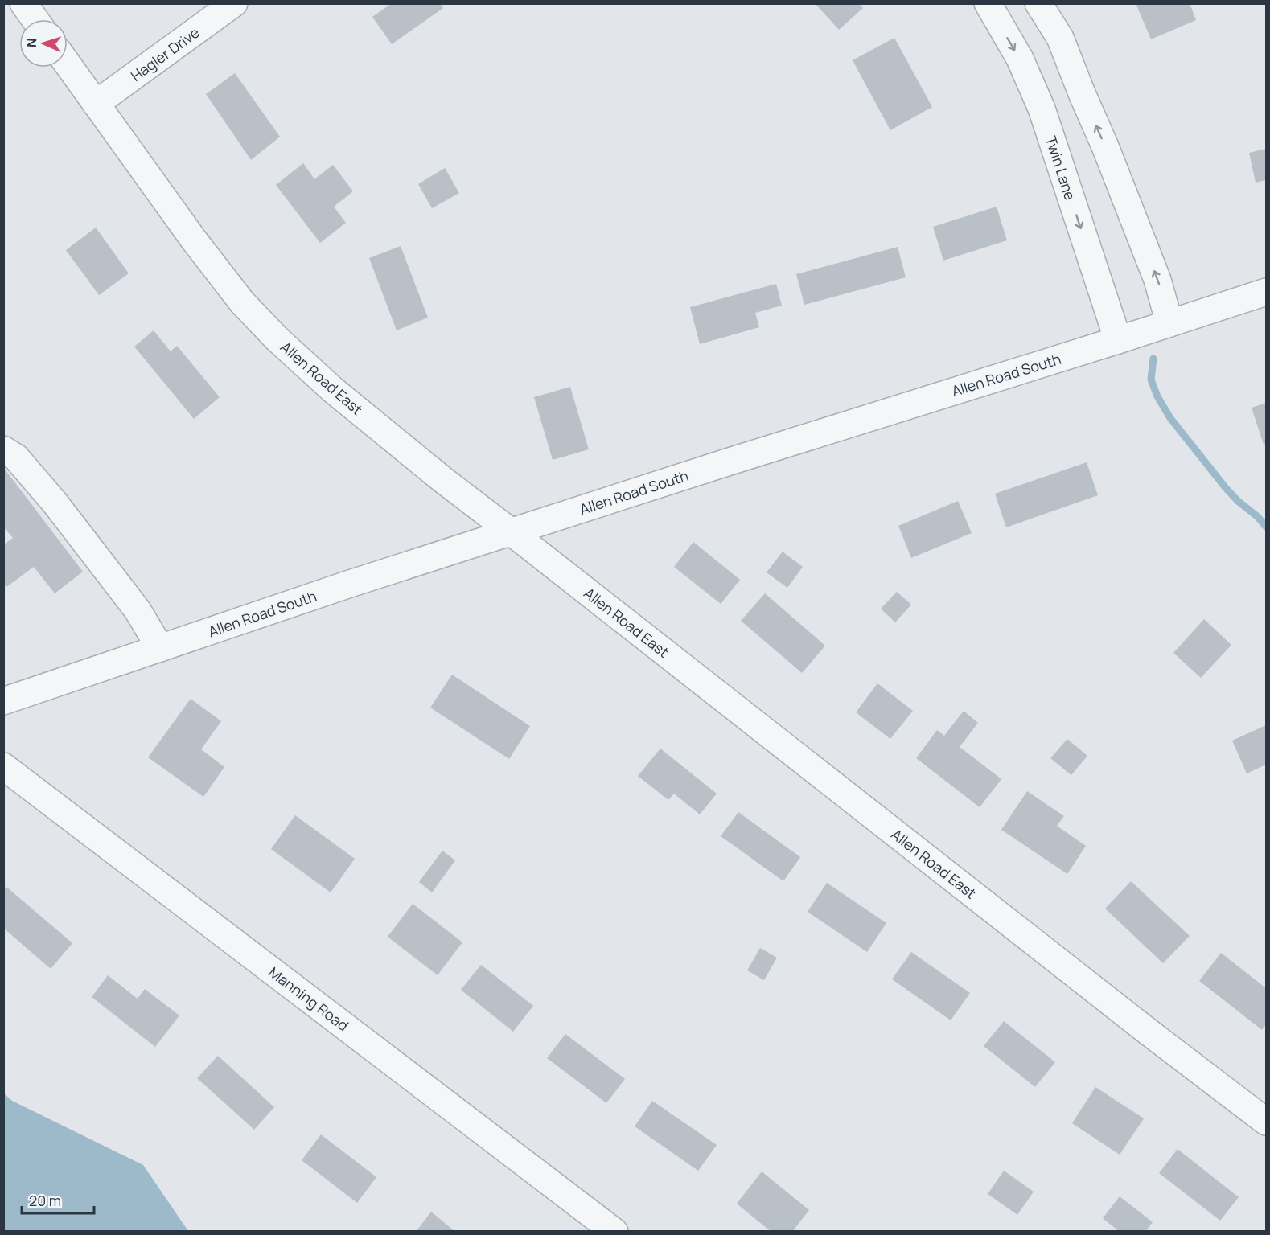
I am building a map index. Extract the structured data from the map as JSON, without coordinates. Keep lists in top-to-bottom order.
{
  "streets": {
    "street": [
      "Hagler Drive",
      "Twin Lane",
      "Allen Road South",
      "Allen Road East",
      "Manning Road"
    ]
  },
  "crossings": [
    ["Hagler Drive", "Allen Road East"],
    ["Twin Lane", "Allen Road South"],
    ["Allen Road South", "Allen Road East"]
  ],
  "scale_bar": "20 m",
  "north": "left"
}
